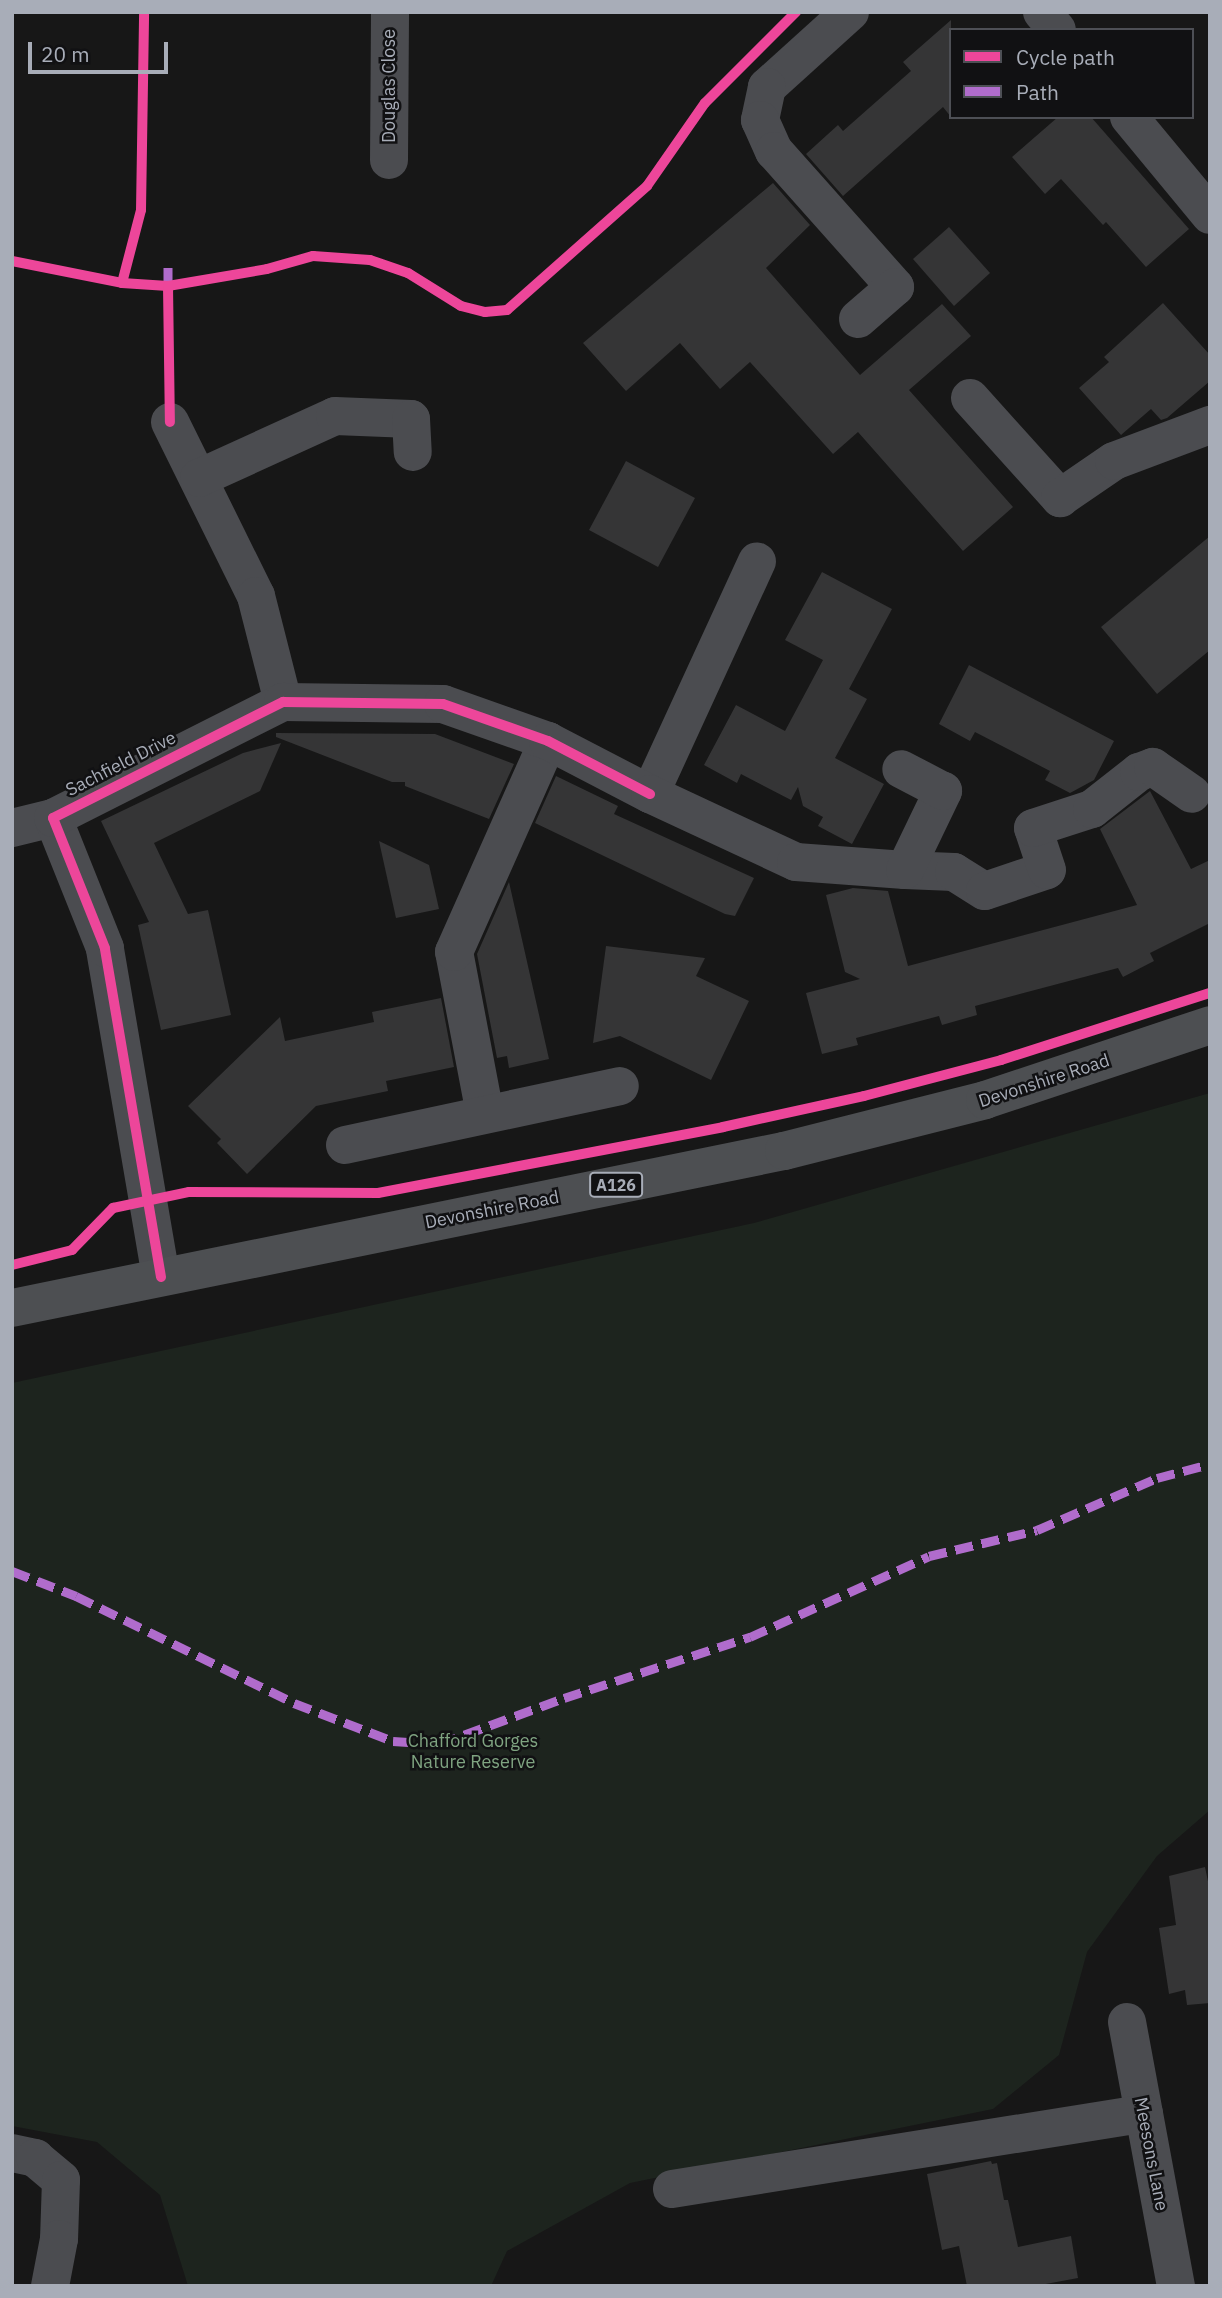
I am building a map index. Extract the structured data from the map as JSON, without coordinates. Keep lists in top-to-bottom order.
{
  "streets": {
    "main road": ["Devonshire Road", "A126"],
    "street": ["Douglas Close", "Sachfield Drive", "Meesons Lane"]
  },
  "crossings": [
    ["Sachfield Drive", "Devonshire Road"]
  ],
  "parks": ["Chafford Gorges Nature Reserve"],
  "legend": ["Cycle path", "Path"],
  "scale_bar": "20 m"
}
